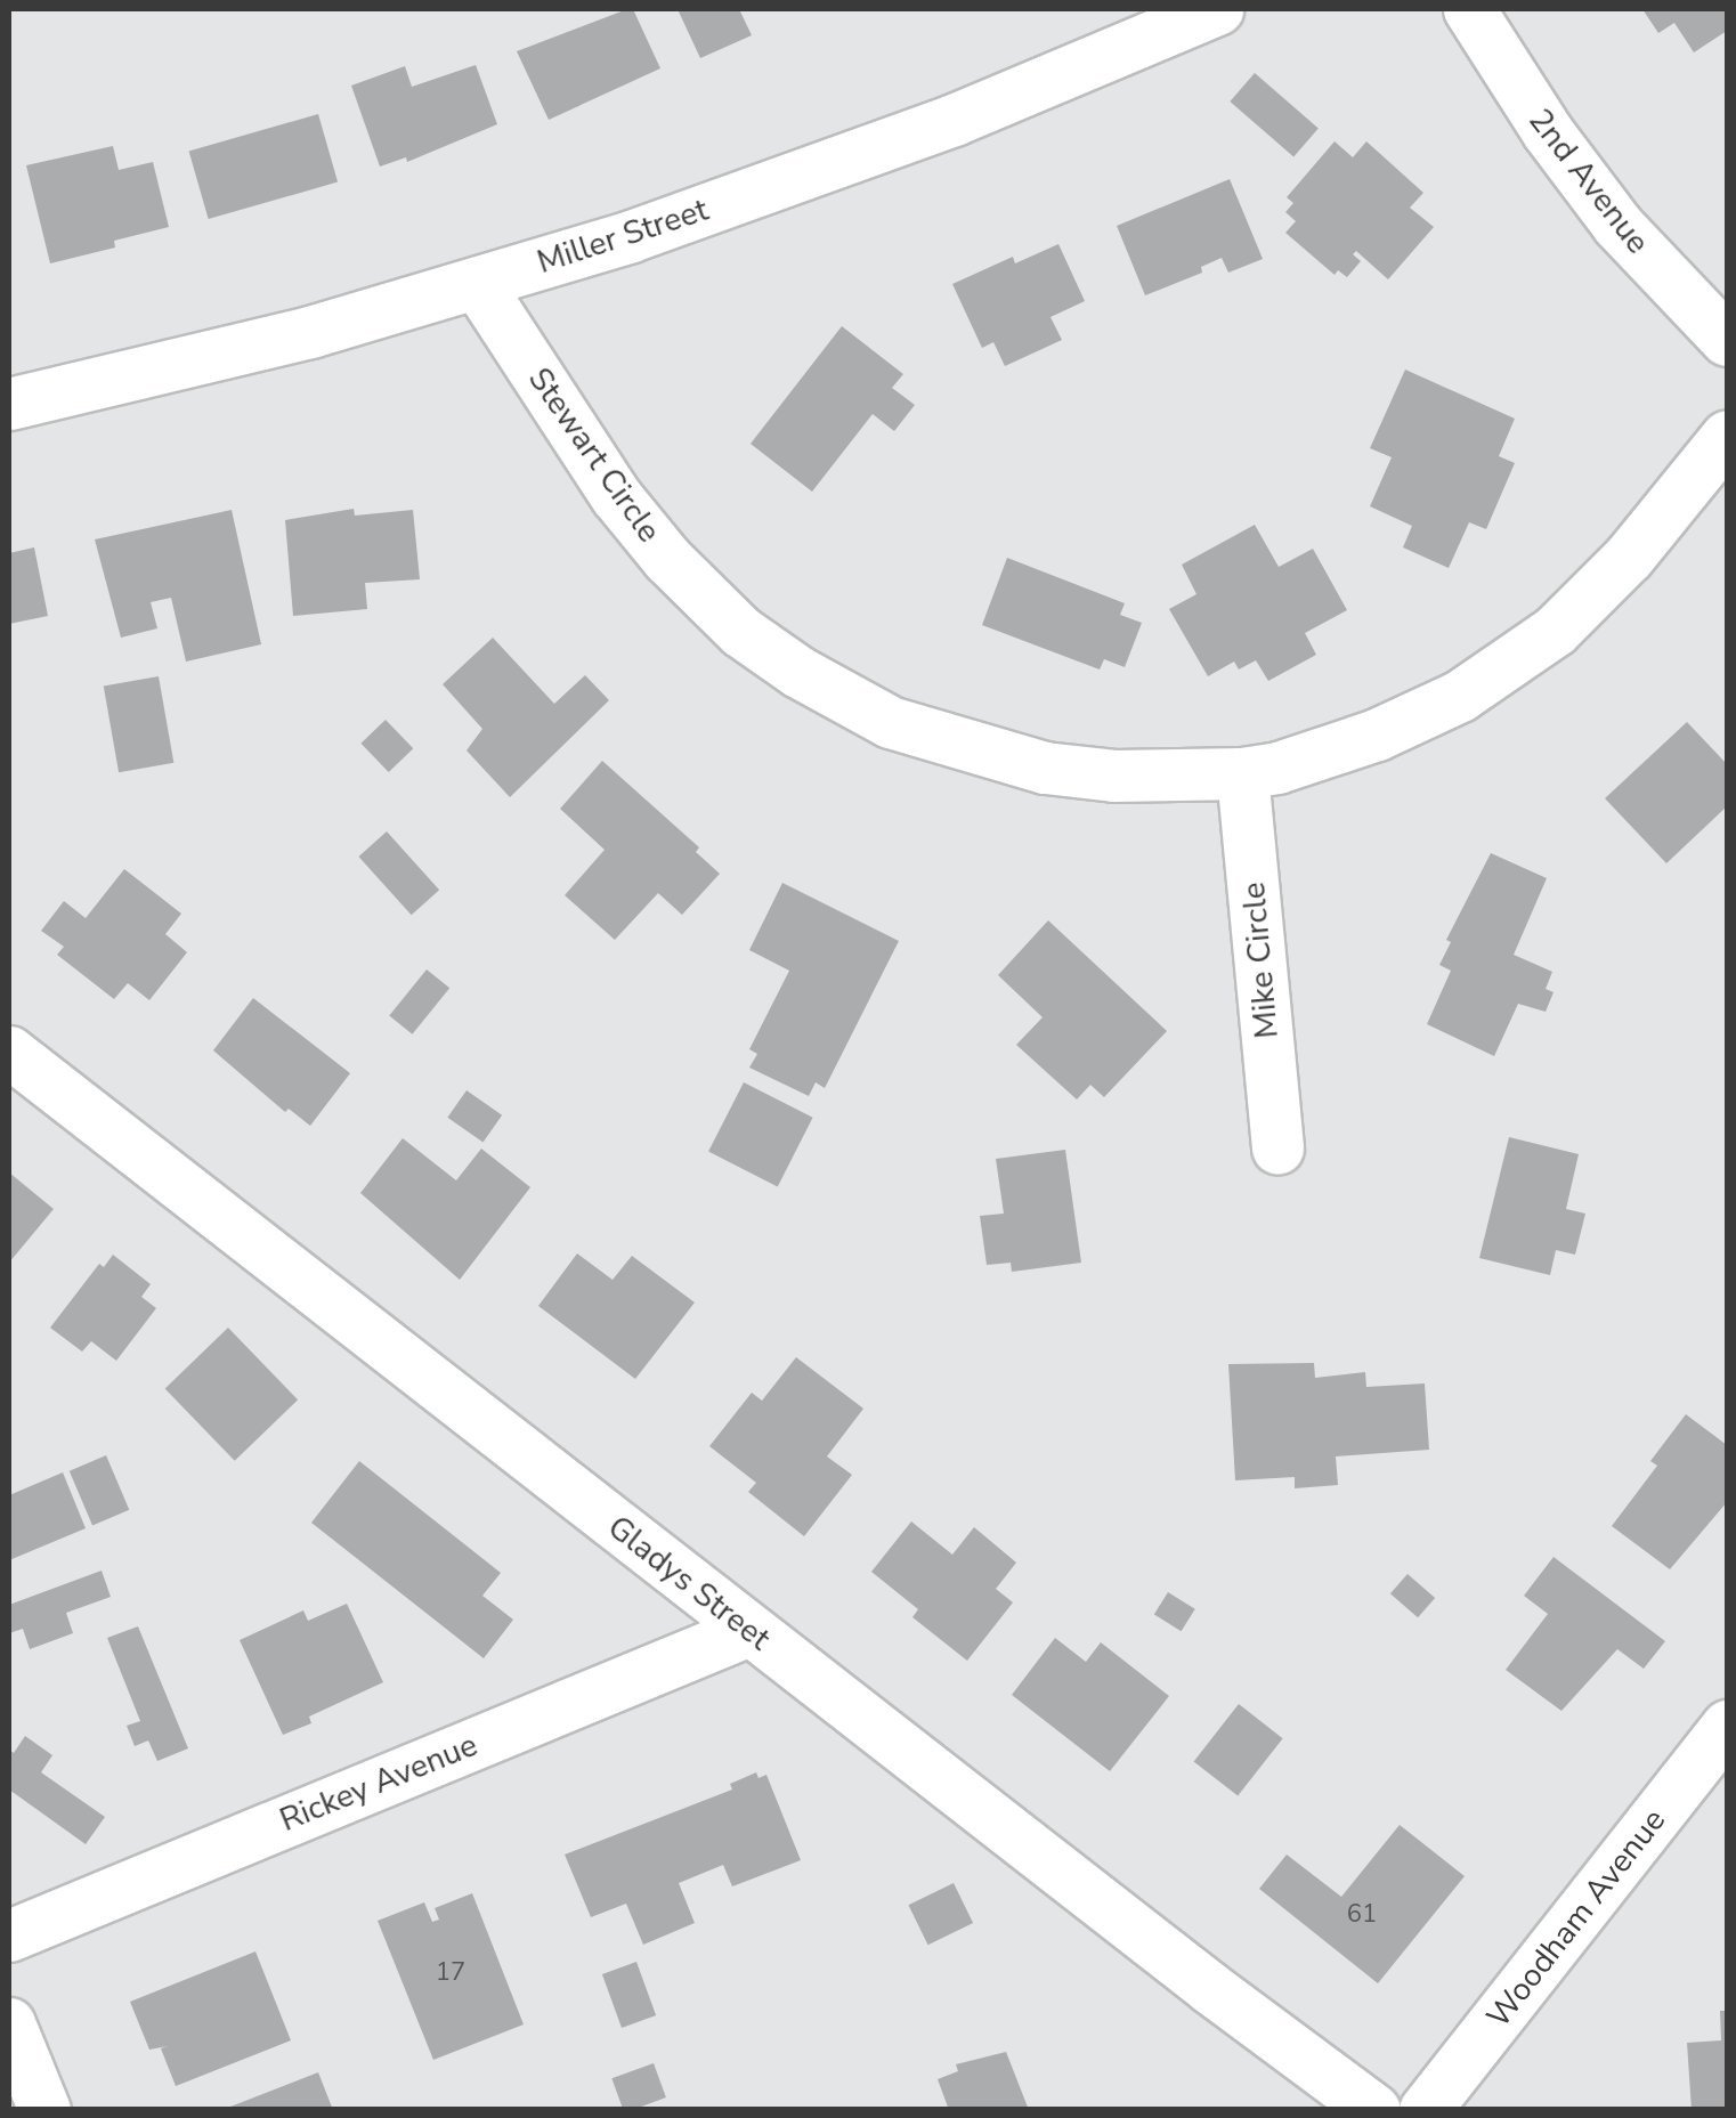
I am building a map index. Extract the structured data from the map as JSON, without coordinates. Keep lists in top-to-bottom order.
{
  "streets": {
    "street": [
      "2nd Avenue",
      "Miller Street",
      "Stewart Circle",
      "Mike Circle",
      "Gladys Street",
      "Rickey Avenue",
      "Woodham Avenue"
    ]
  },
  "crossings": [
    ["Miller Street", "Stewart Circle"],
    ["Stewart Circle", "Mike Circle"],
    ["Gladys Street", "Rickey Avenue"]
  ],
  "house_numbers": ["61", "17"]
}
